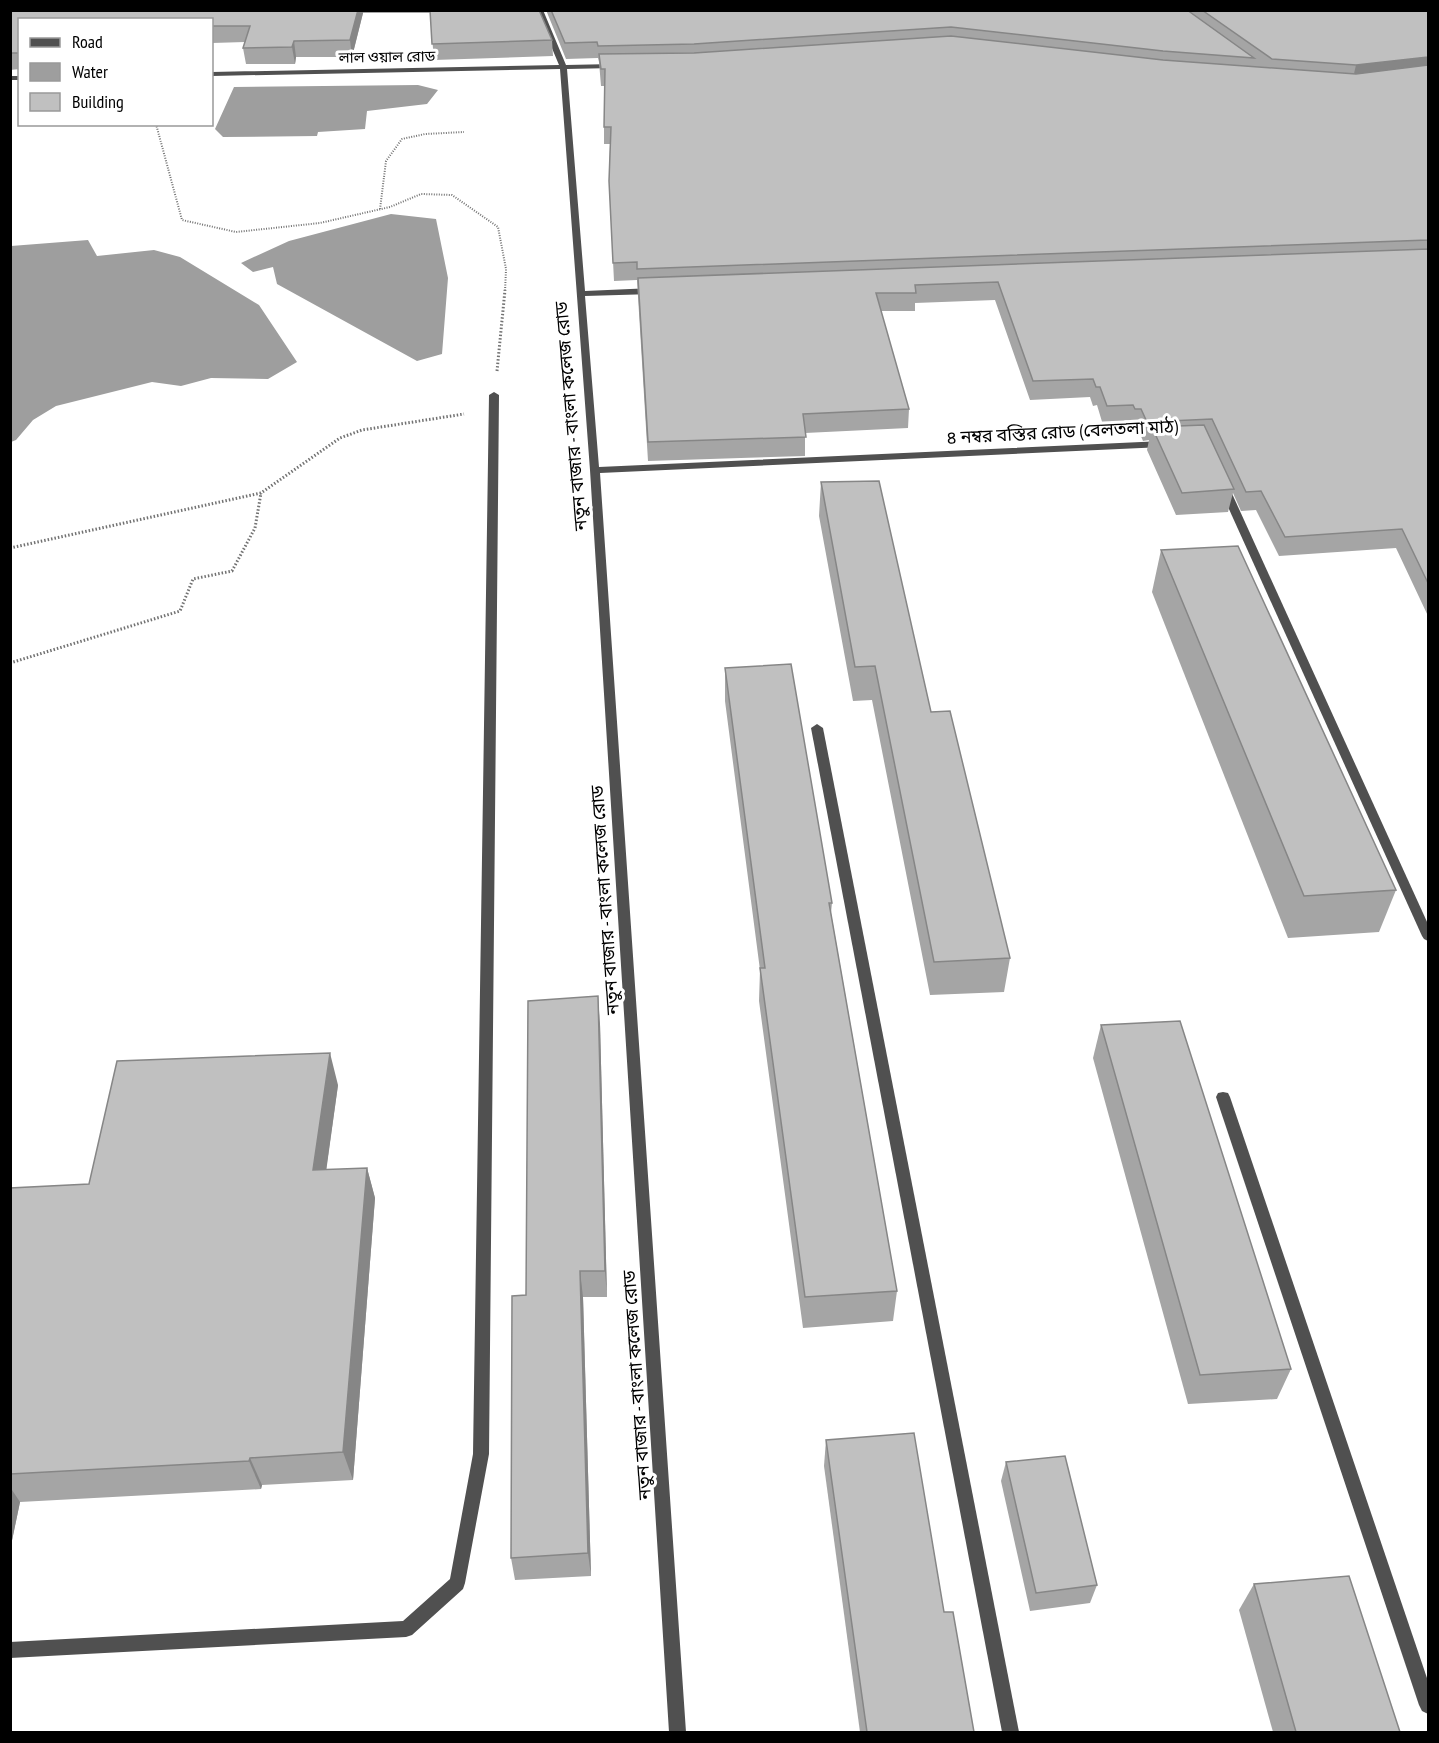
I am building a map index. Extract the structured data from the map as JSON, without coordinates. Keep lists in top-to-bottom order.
{
  "streets": {
    "street": ["লাল ওয়াল রোড", "নতুন বাজার - বাংলা কলেজ রোড", "৪ নম্বর বস্তির রোড (বেলতলা মাঠ)"]
  },
  "crossings": [
    ["লাল ওয়াল রোড", "নতুন বাজার - বাংলা কলেজ রোড"],
    ["নতুন বাজার - বাংলা কলেজ রোড", "৪ নম্বর বস্তির রোড (বেলতলা মাঠ)"]
  ],
  "legend": ["Road", "Water", "Building"]
}
